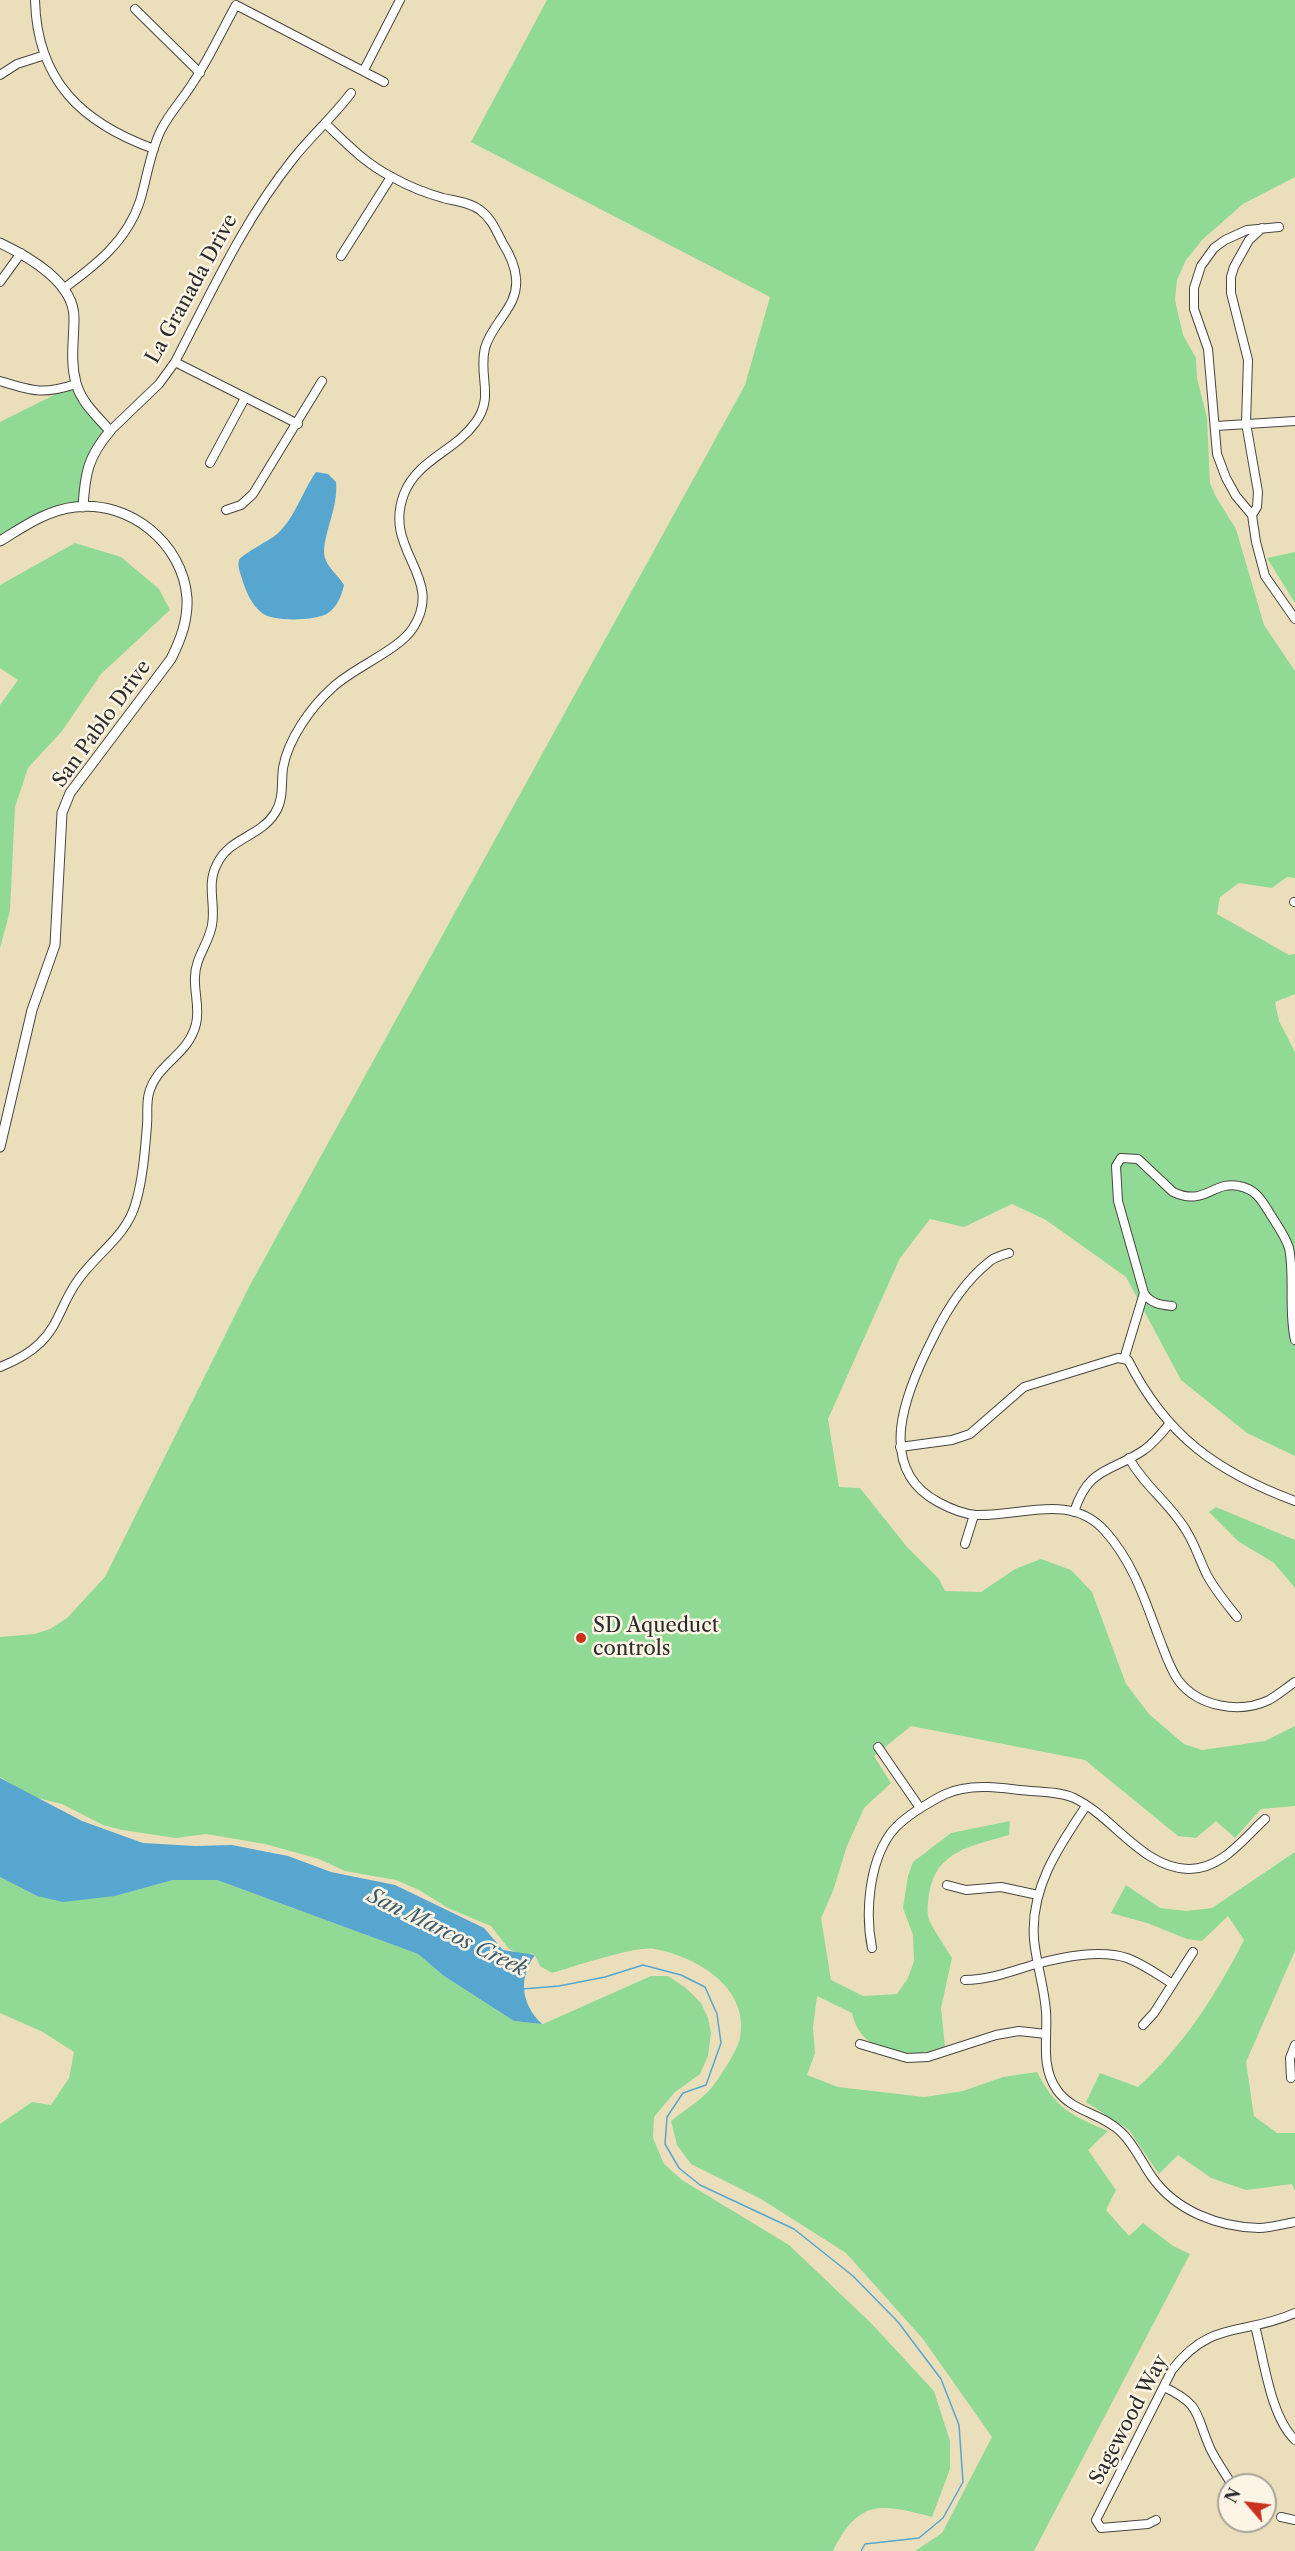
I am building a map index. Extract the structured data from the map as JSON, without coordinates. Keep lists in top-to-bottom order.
{
  "streets": {
    "street": ["La Granada Drive", "San Pablo Drive", "Sagewood Way"]
  },
  "crossings": [
    ["La Granada Drive", "San Pablo Drive"]
  ],
  "water": ["San Marcos Creek"],
  "places": ["SD Aqueduct controls"],
  "north": "top left"
}
